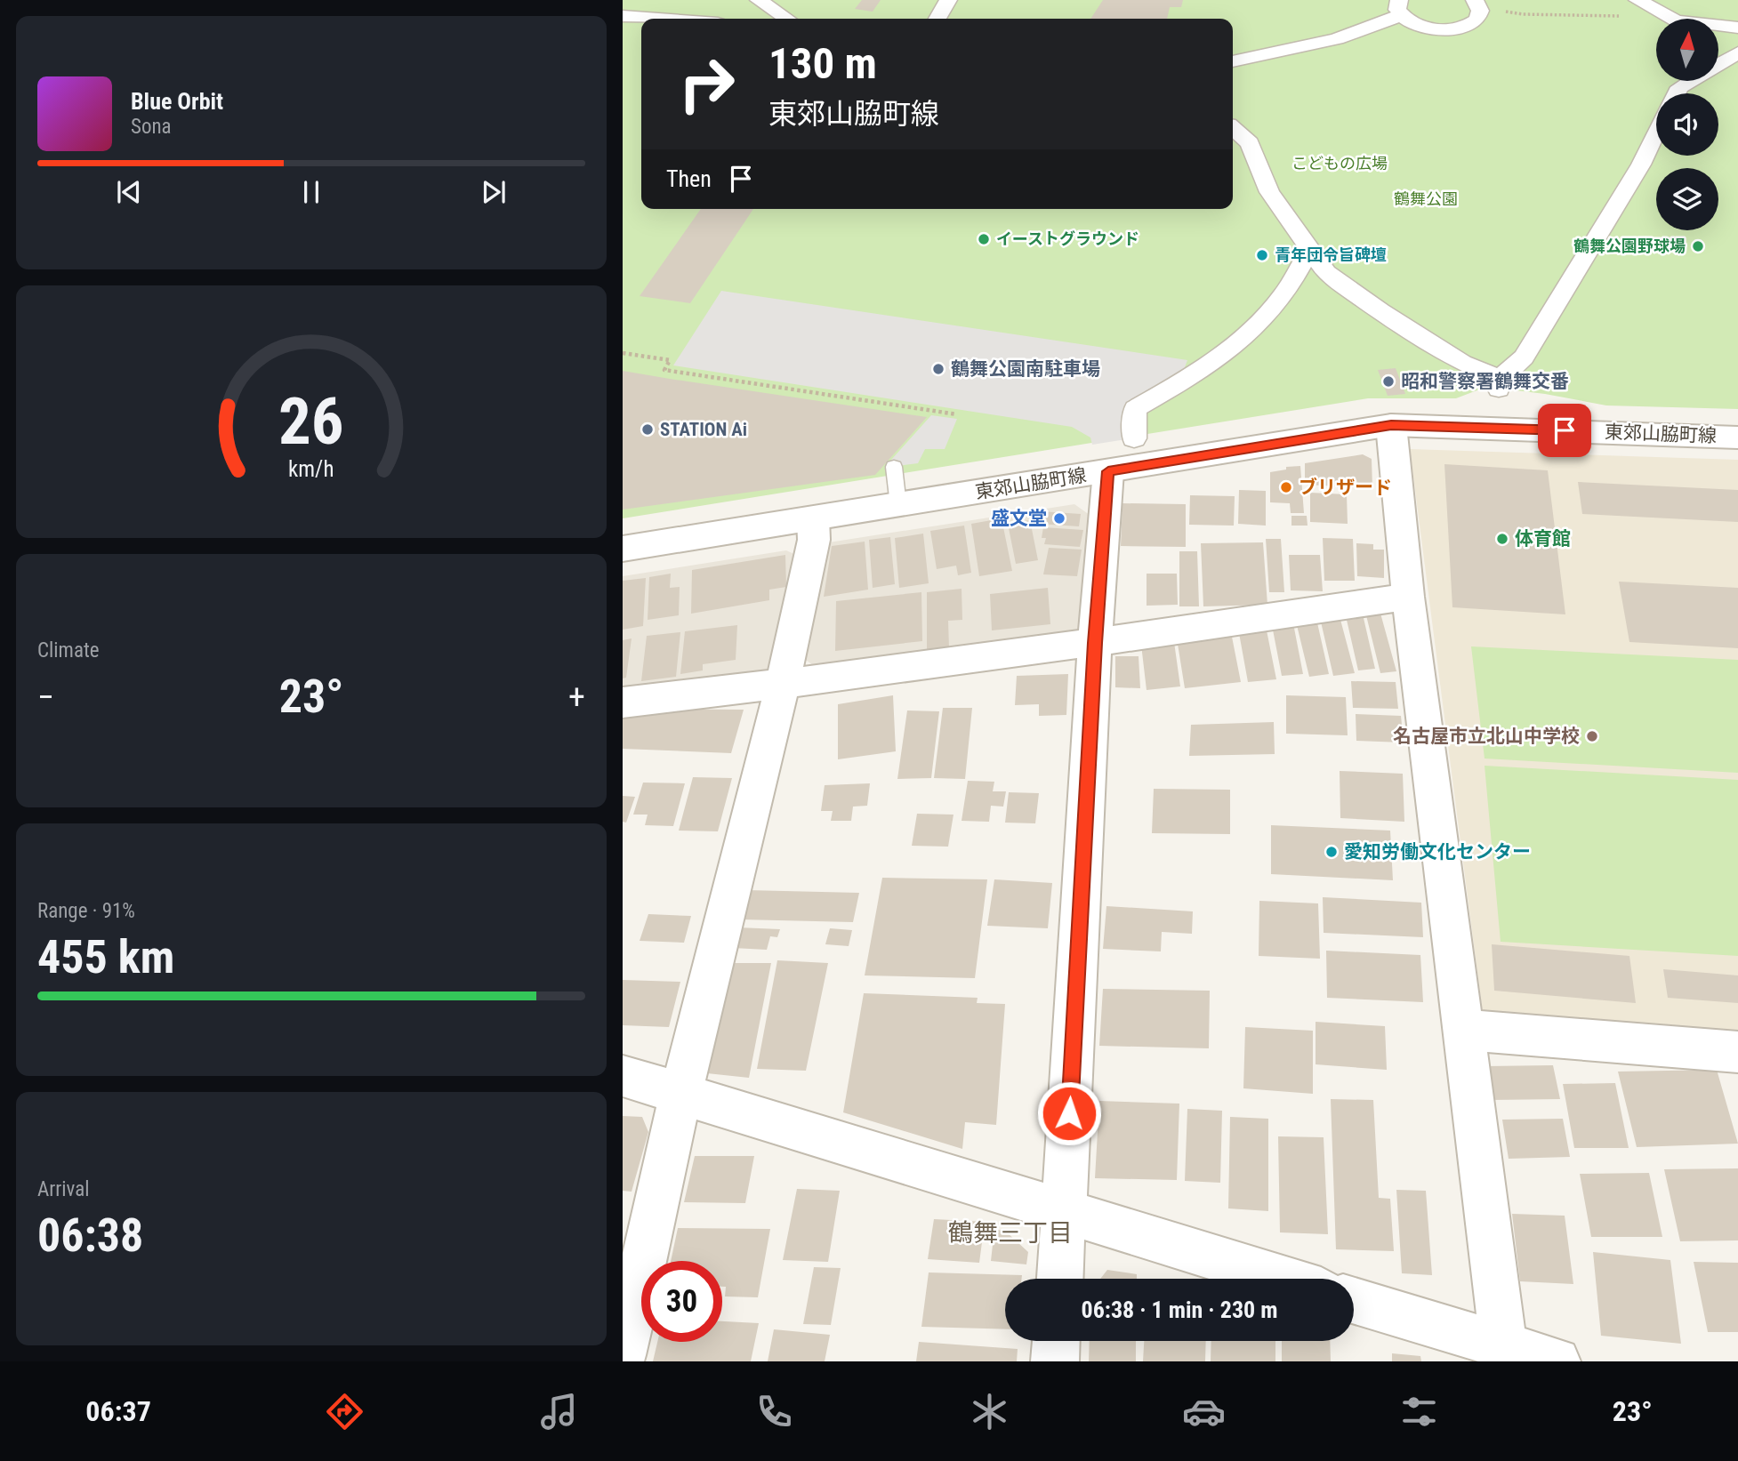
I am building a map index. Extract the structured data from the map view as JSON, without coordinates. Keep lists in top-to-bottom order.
{
  "streets": {
    "street": ["東郊山脇町線"]
  },
  "districts": ["鶴舞三丁目"],
  "parks": ["こどもの広場", "鶴舞公園"],
  "places": [
    "イーストグラウンド",
    "鶴舞公園野球場",
    "青年団令旨碑壇",
    "鶴舞公園南駐車場",
    "昭和警察署鶴舞交番",
    "STATION Ai",
    "ブリザード",
    "盛文堂",
    "体育館",
    "名古屋市立北山中学校",
    "愛知労働文化センター"
  ],
  "north": "top",
  "page": {
    "turn": ["130 m", "東郊山脇町線"],
    "song": ["Blue Orbit", "Sona"],
    "then": "Then",
    "tile": [
      "Climate",
      ["Range · 91%", "455 km"],
      ["Arrival", "06:38"]
    ],
    "heat": ["−", "23°", "+"],
    "limit": "30",
    "trip": "06:38 · 1 min · 230 m",
    "tabs": ["06:37", "23°"],
    "gauge": ["26", "km/h"]
  }
}
